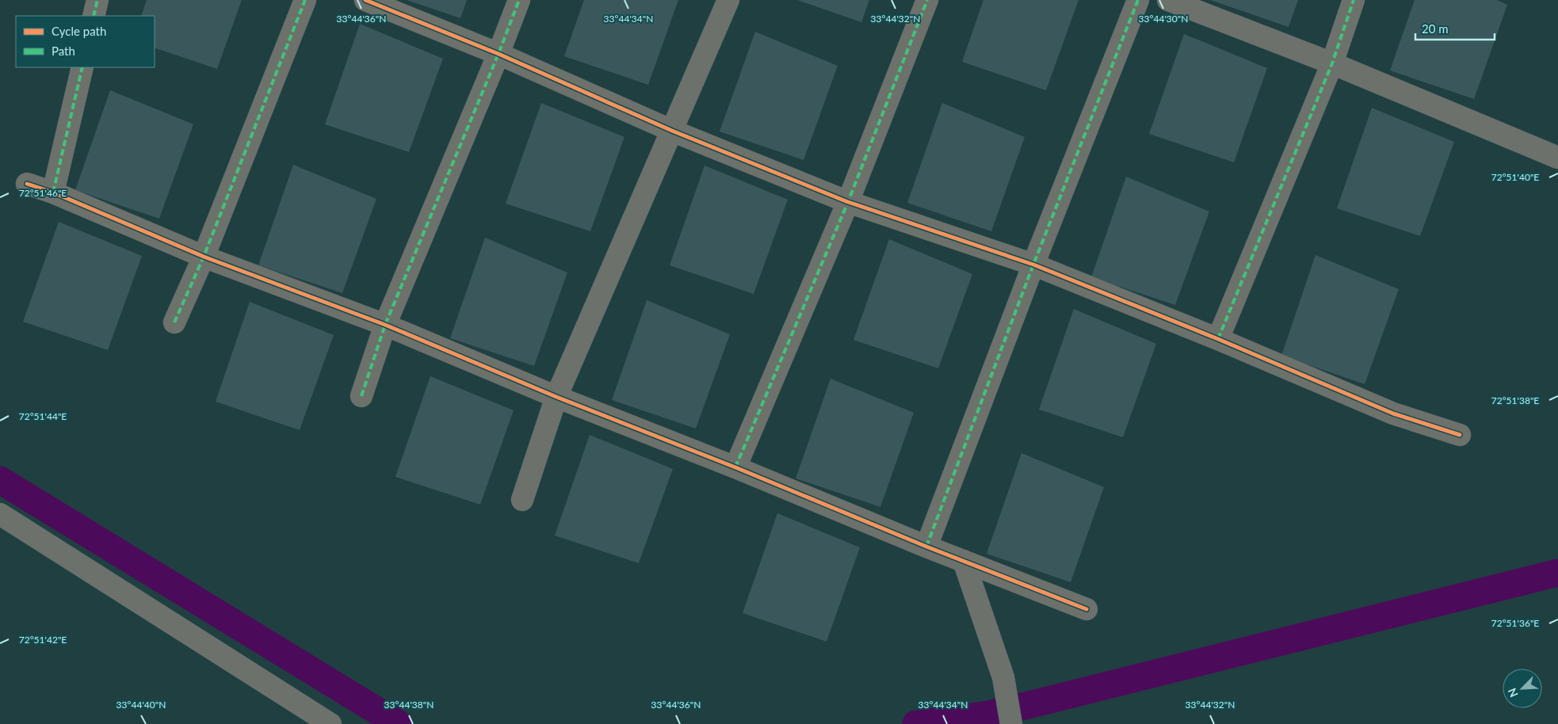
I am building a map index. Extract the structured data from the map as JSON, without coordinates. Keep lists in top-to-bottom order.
{
  "legend": ["Cycle path", "Path"],
  "scale_bar": "20 m",
  "north": "bottom left",
  "coordinates": [
    "33°44'36\"N",
    "33°44'34\"N",
    "33°44'32\"N",
    "33°44'30\"N",
    "72°51'40\"E",
    "72°51'46\"E",
    "72°51'38\"E",
    "72°51'44\"E",
    "72°51'36\"E",
    "72°51'42\"E",
    "33°44'40\"N",
    "33°44'38\"N"
  ]
}
